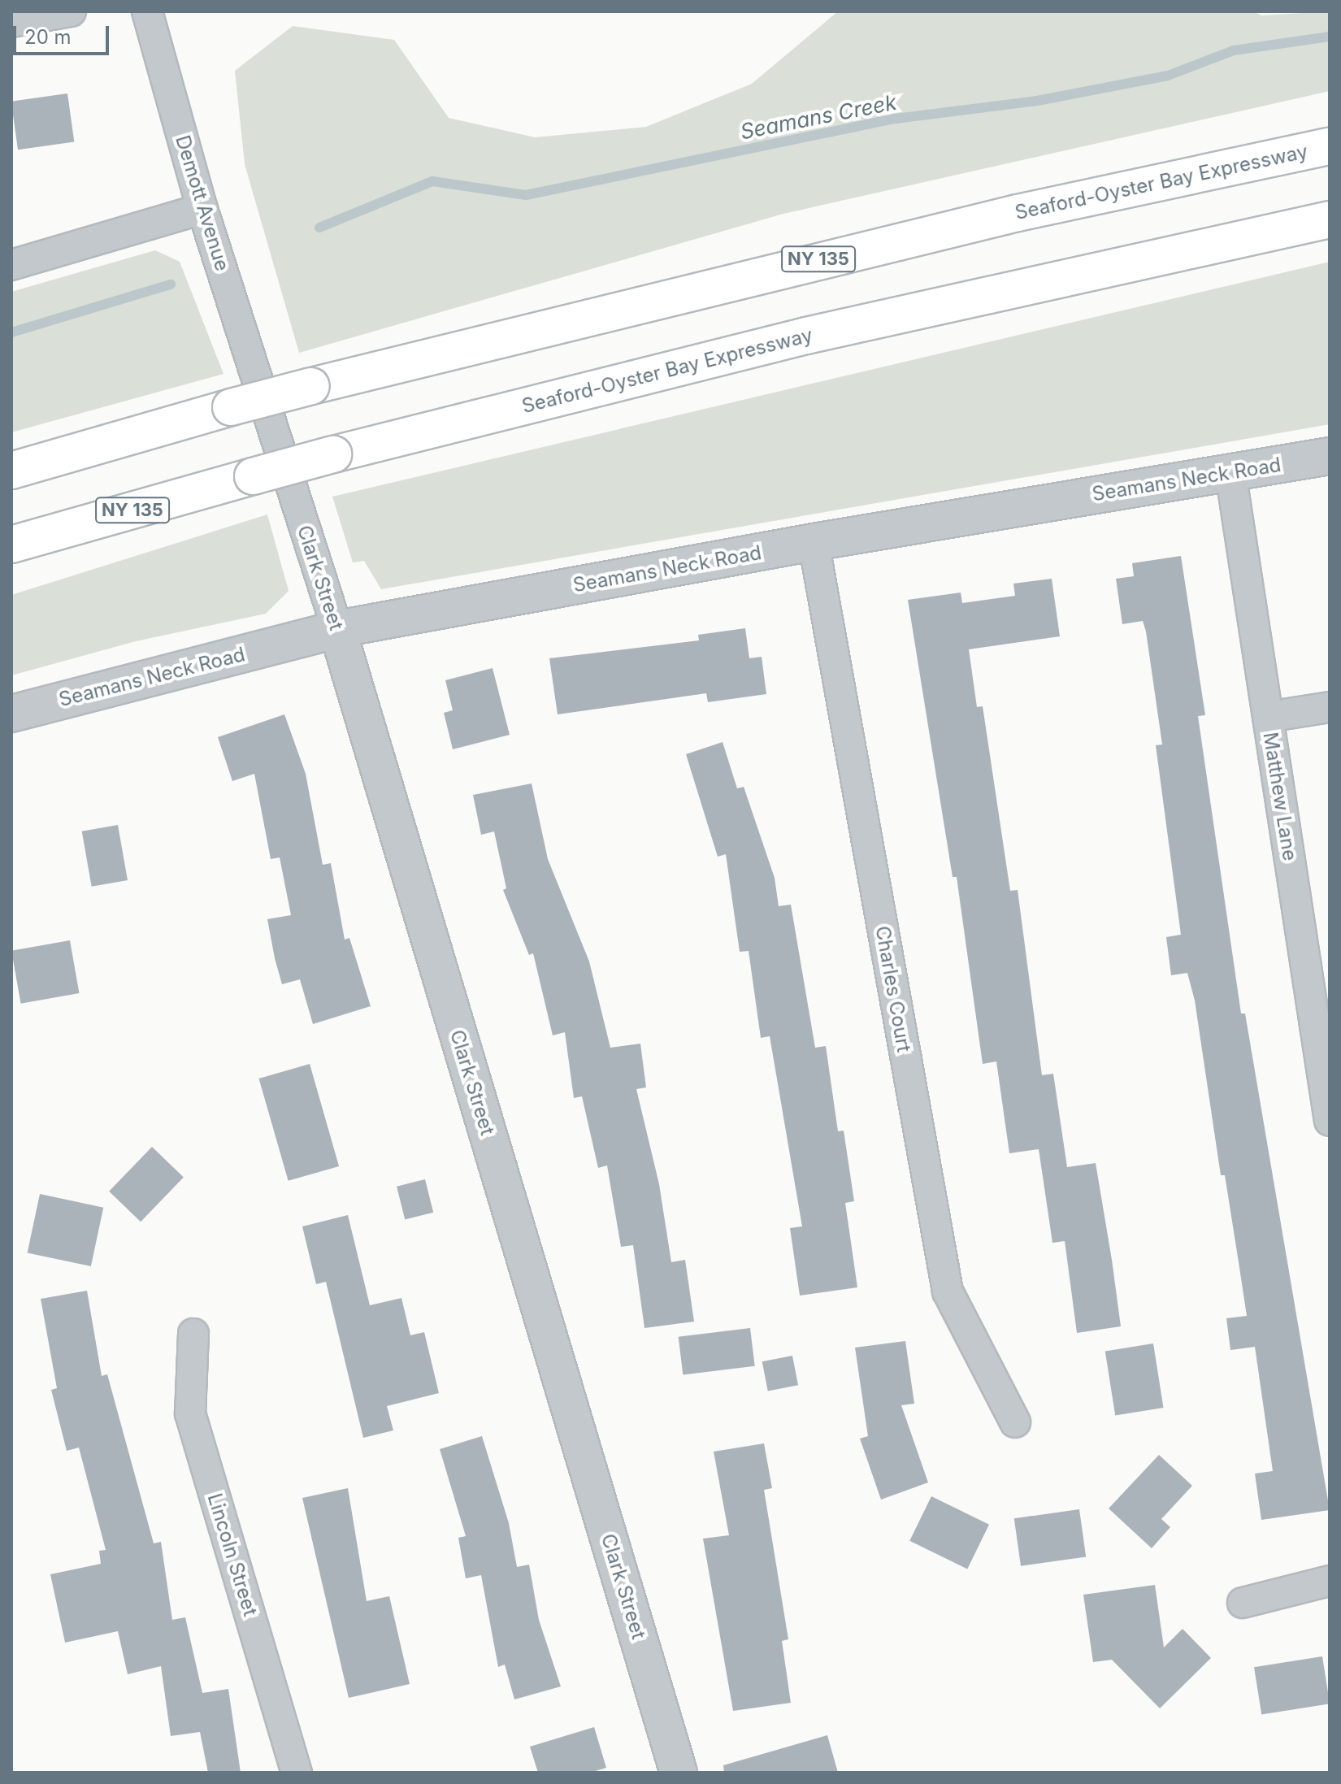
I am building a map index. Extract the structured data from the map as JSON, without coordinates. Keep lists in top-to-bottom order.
{
  "streets": {
    "highway": ["Seaford-Oyster Bay Expressway", "NY 135"],
    "street": [
      "Demott Avenue",
      "Seamans Neck Road",
      "Clark Street",
      "Matthew Lane",
      "Charles Court",
      "Lincoln Street"
    ]
  },
  "crossings": [
    ["Seaford-Oyster Bay Expressway", "Demott Avenue"],
    ["Seaford-Oyster Bay Expressway", "Clark Street"],
    ["Demott Avenue", "Clark Street"],
    ["Seamans Neck Road", "Clark Street"],
    ["Seamans Neck Road", "Matthew Lane"],
    ["Seamans Neck Road", "Charles Court"]
  ],
  "water": ["Seamans Creek"],
  "scale_bar": "20 m"
}
